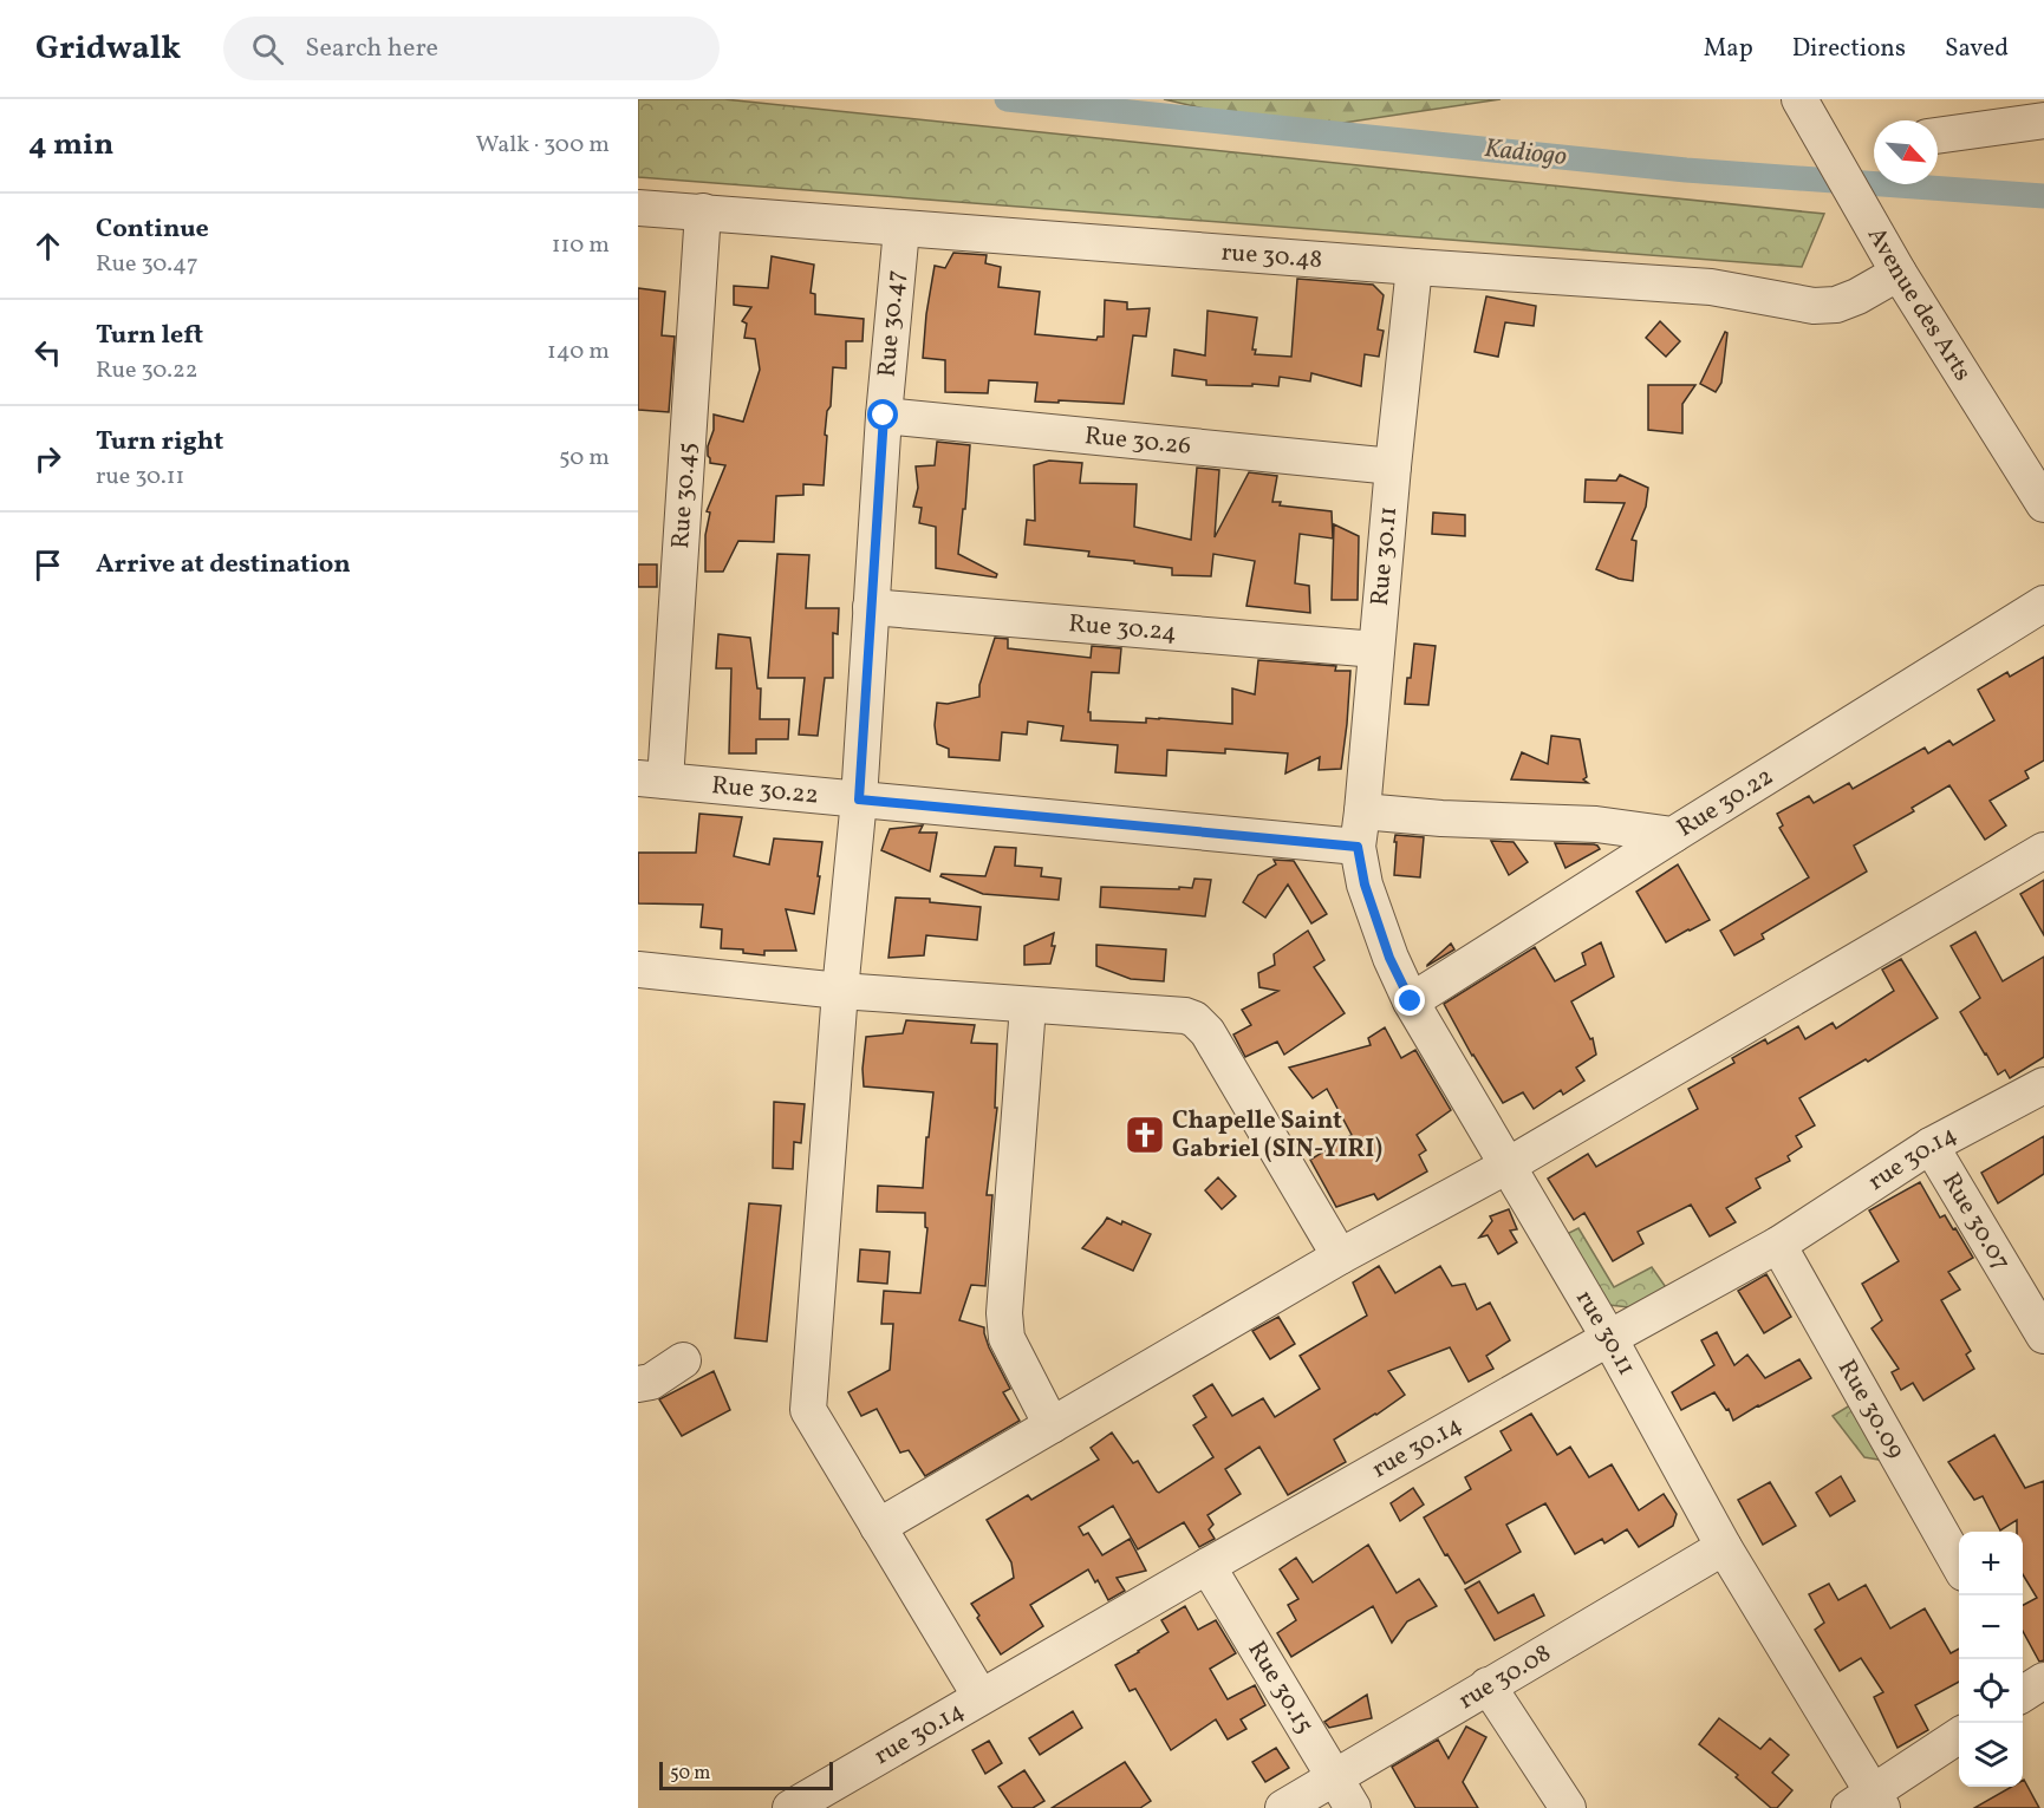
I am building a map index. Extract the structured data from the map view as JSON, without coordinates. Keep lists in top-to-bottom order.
{
  "streets": {
    "street": [
      "rue 30.48",
      "Avenue des Arts",
      "Rue 30.47",
      "Rue 30.26",
      "Rue 30.45",
      "Rue 30.11",
      "Rue 30.24",
      "Rue 30.22",
      "rue 30.14",
      "Rue 30.07",
      "rue 30.11",
      "Rue 30.09",
      "rue 30.08",
      "Rue 30.15"
    ]
  },
  "crossings": [
    ["rue 30.48", "Avenue des Arts"],
    ["rue 30.48", "Rue 30.47"],
    ["rue 30.48", "Rue 30.45"],
    ["rue 30.48", "Rue 30.11"],
    ["Rue 30.47", "Rue 30.26"],
    ["Rue 30.47", "Rue 30.24"],
    ["Rue 30.47", "Rue 30.22"],
    ["Rue 30.47", "rue 30.14"],
    ["Rue 30.26", "Rue 30.11"],
    ["Rue 30.45", "Rue 30.22"],
    ["Rue 30.11", "Rue 30.24"],
    ["Rue 30.11", "Rue 30.22"],
    ["Rue 30.11", "rue 30.11"],
    ["Rue 30.22", "rue 30.11"],
    ["rue 30.14", "Rue 30.07"],
    ["rue 30.14", "rue 30.11"],
    ["rue 30.14", "Rue 30.09"],
    ["rue 30.14", "Rue 30.15"],
    ["rue 30.11", "rue 30.08"],
    ["rue 30.08", "Rue 30.15"]
  ],
  "water": ["Kadiogo"],
  "places": {
    "church": ["Chapelle Saint Gabriel (SIN-YIRI)"]
  },
  "scale_bar": "50 m",
  "north": "bottom right",
  "page": {
    "header": "Gridwalk",
    "search": "Search here",
    "nav": ["Map", "Directions", "Saved"],
    "heading": ["4 min", "Walk · 300 m"],
    "list": [
      ["Continue", "Rue 30.47", "110 m"],
      ["Turn left", "Rue 30.22", "140 m"],
      ["Turn right", "rue 30.11", "50 m"],
      "Arrive at destination"
    ],
    "map_buttons": ["+", "−"],
    "scale": "50 m"
  }
}
